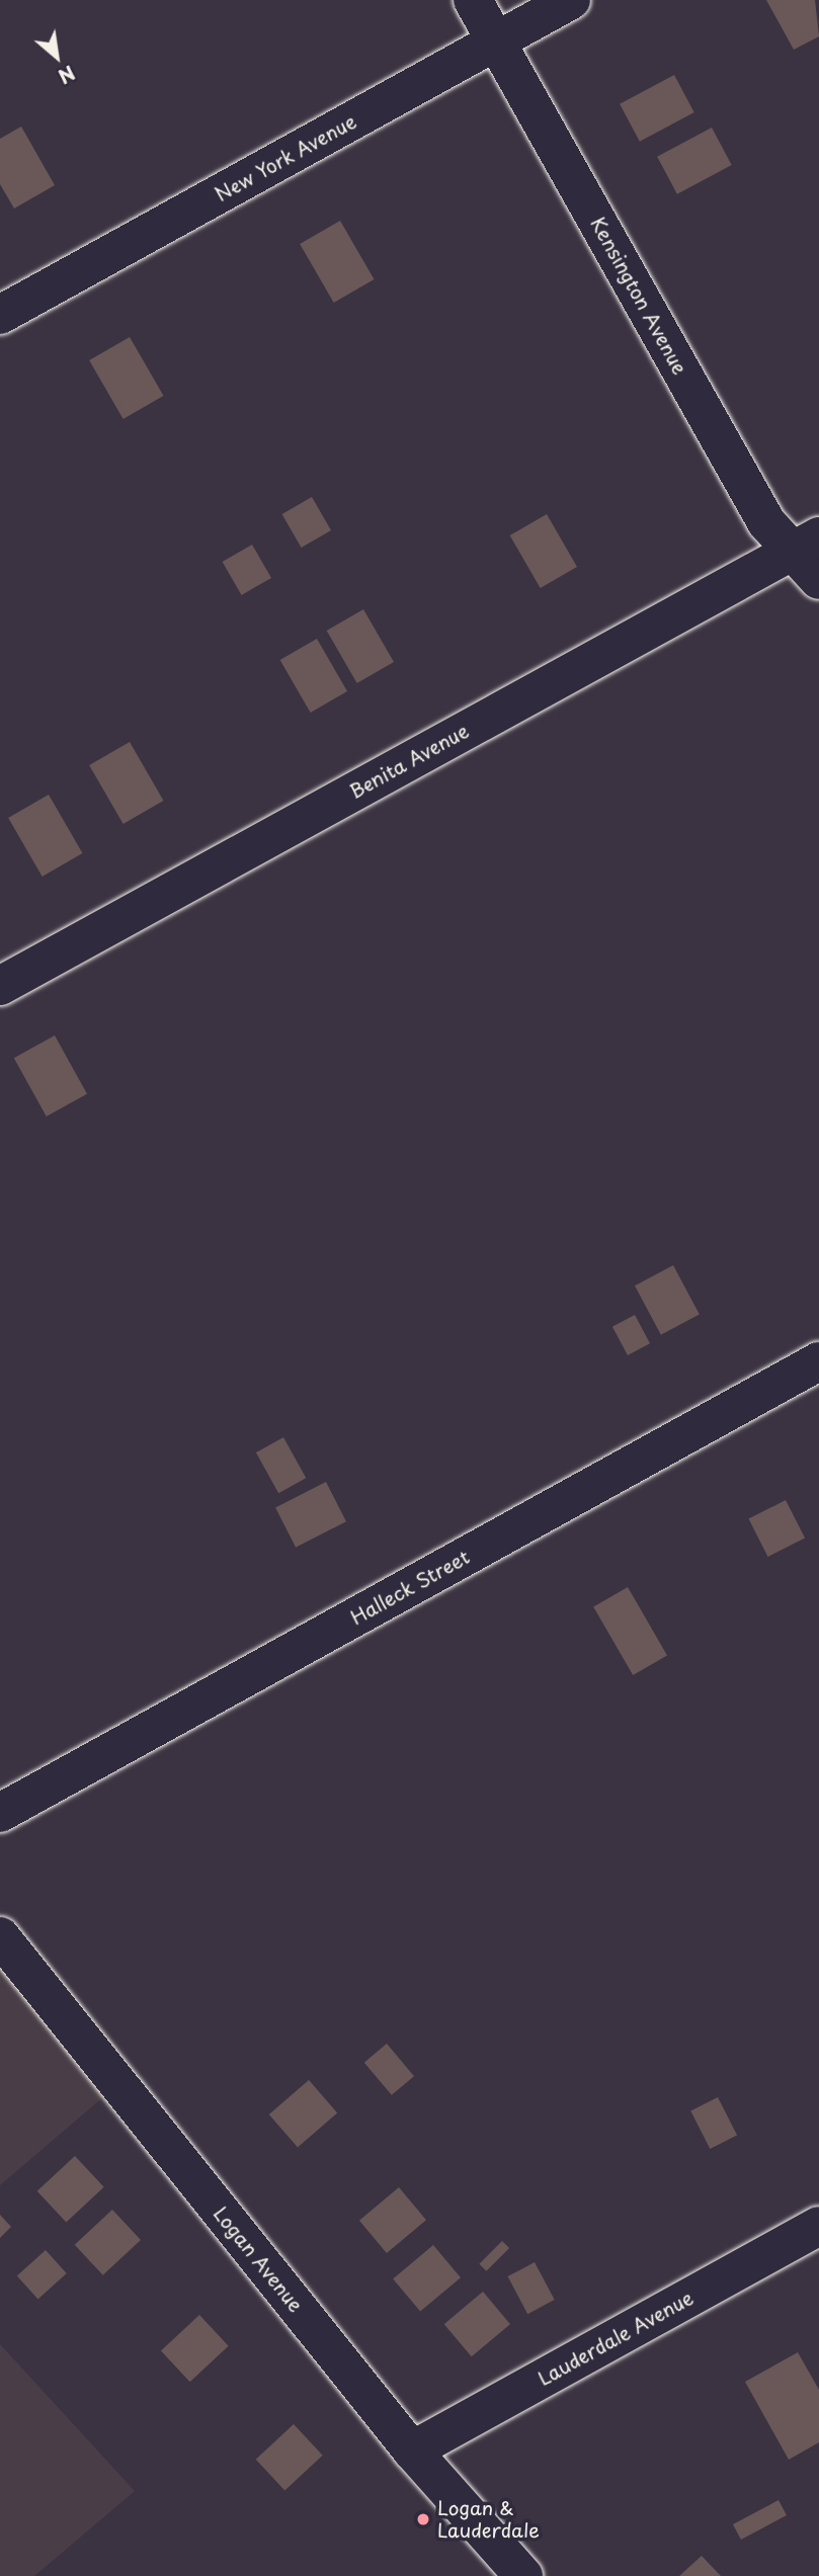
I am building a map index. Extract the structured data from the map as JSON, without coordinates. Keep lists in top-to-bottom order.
{
  "streets": {
    "street": [
      "New York Avenue",
      "Kensington Avenue",
      "Benita Avenue",
      "Halleck Street",
      "Logan Avenue",
      "Lauderdale Avenue"
    ]
  },
  "crossings": [
    ["New York Avenue", "Kensington Avenue"],
    ["Kensington Avenue", "Benita Avenue"],
    ["Logan Avenue", "Lauderdale Avenue"]
  ],
  "places": ["Logan & Lauderdale"],
  "north": "bottom right"
}
